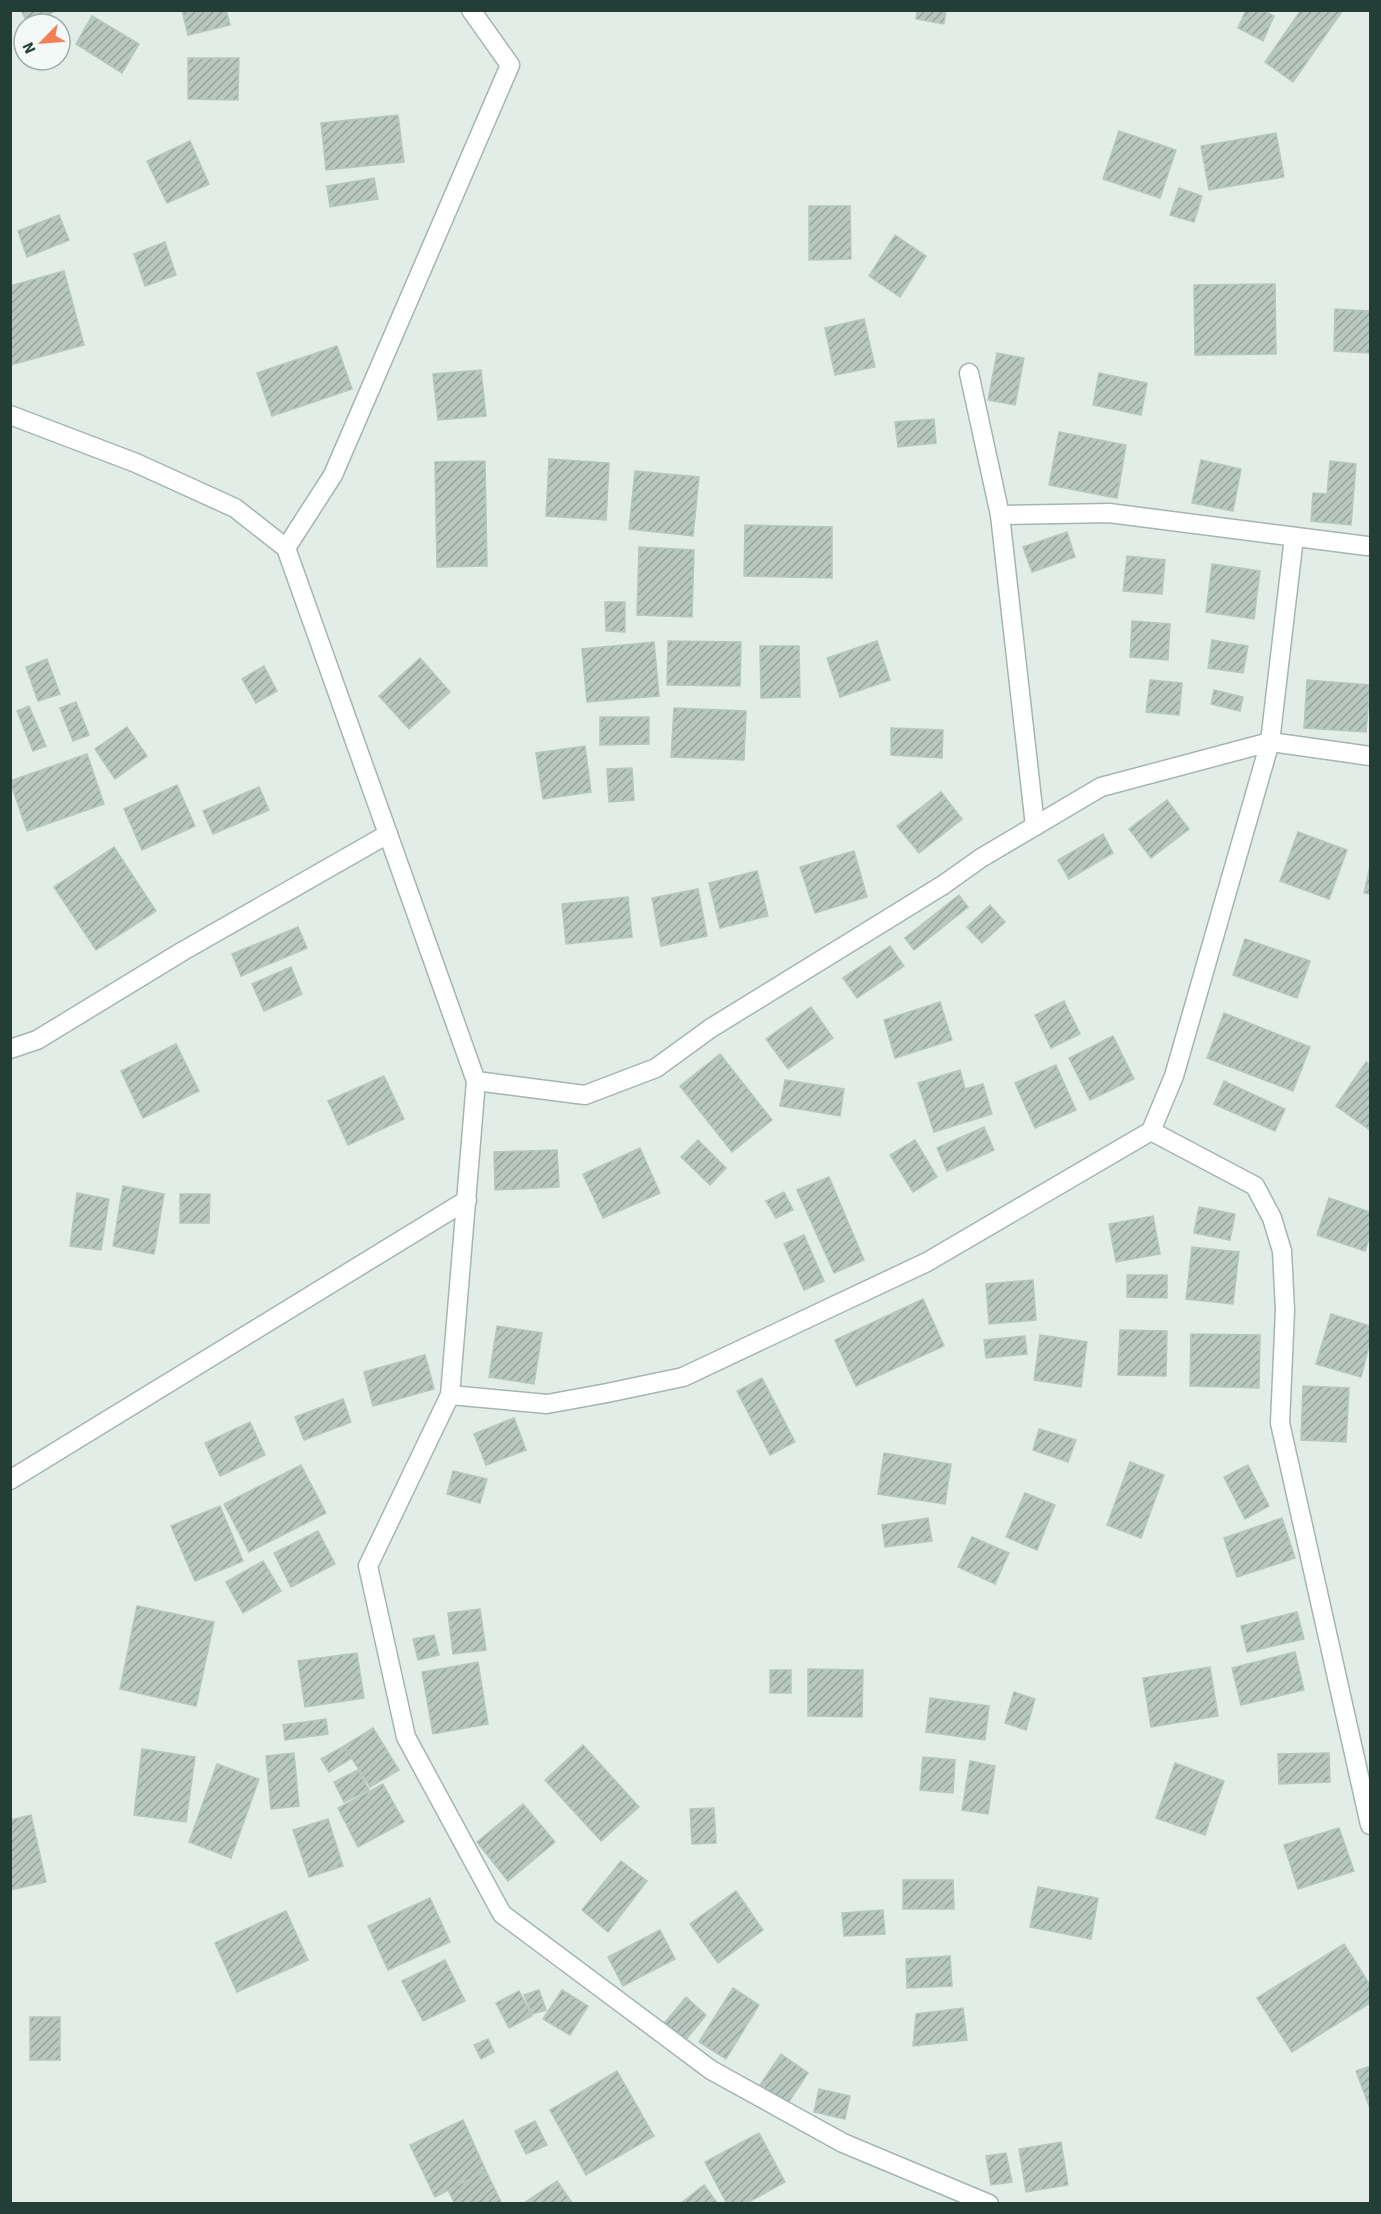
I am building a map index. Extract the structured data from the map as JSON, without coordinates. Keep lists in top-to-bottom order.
{
  "north": "bottom left"
}
